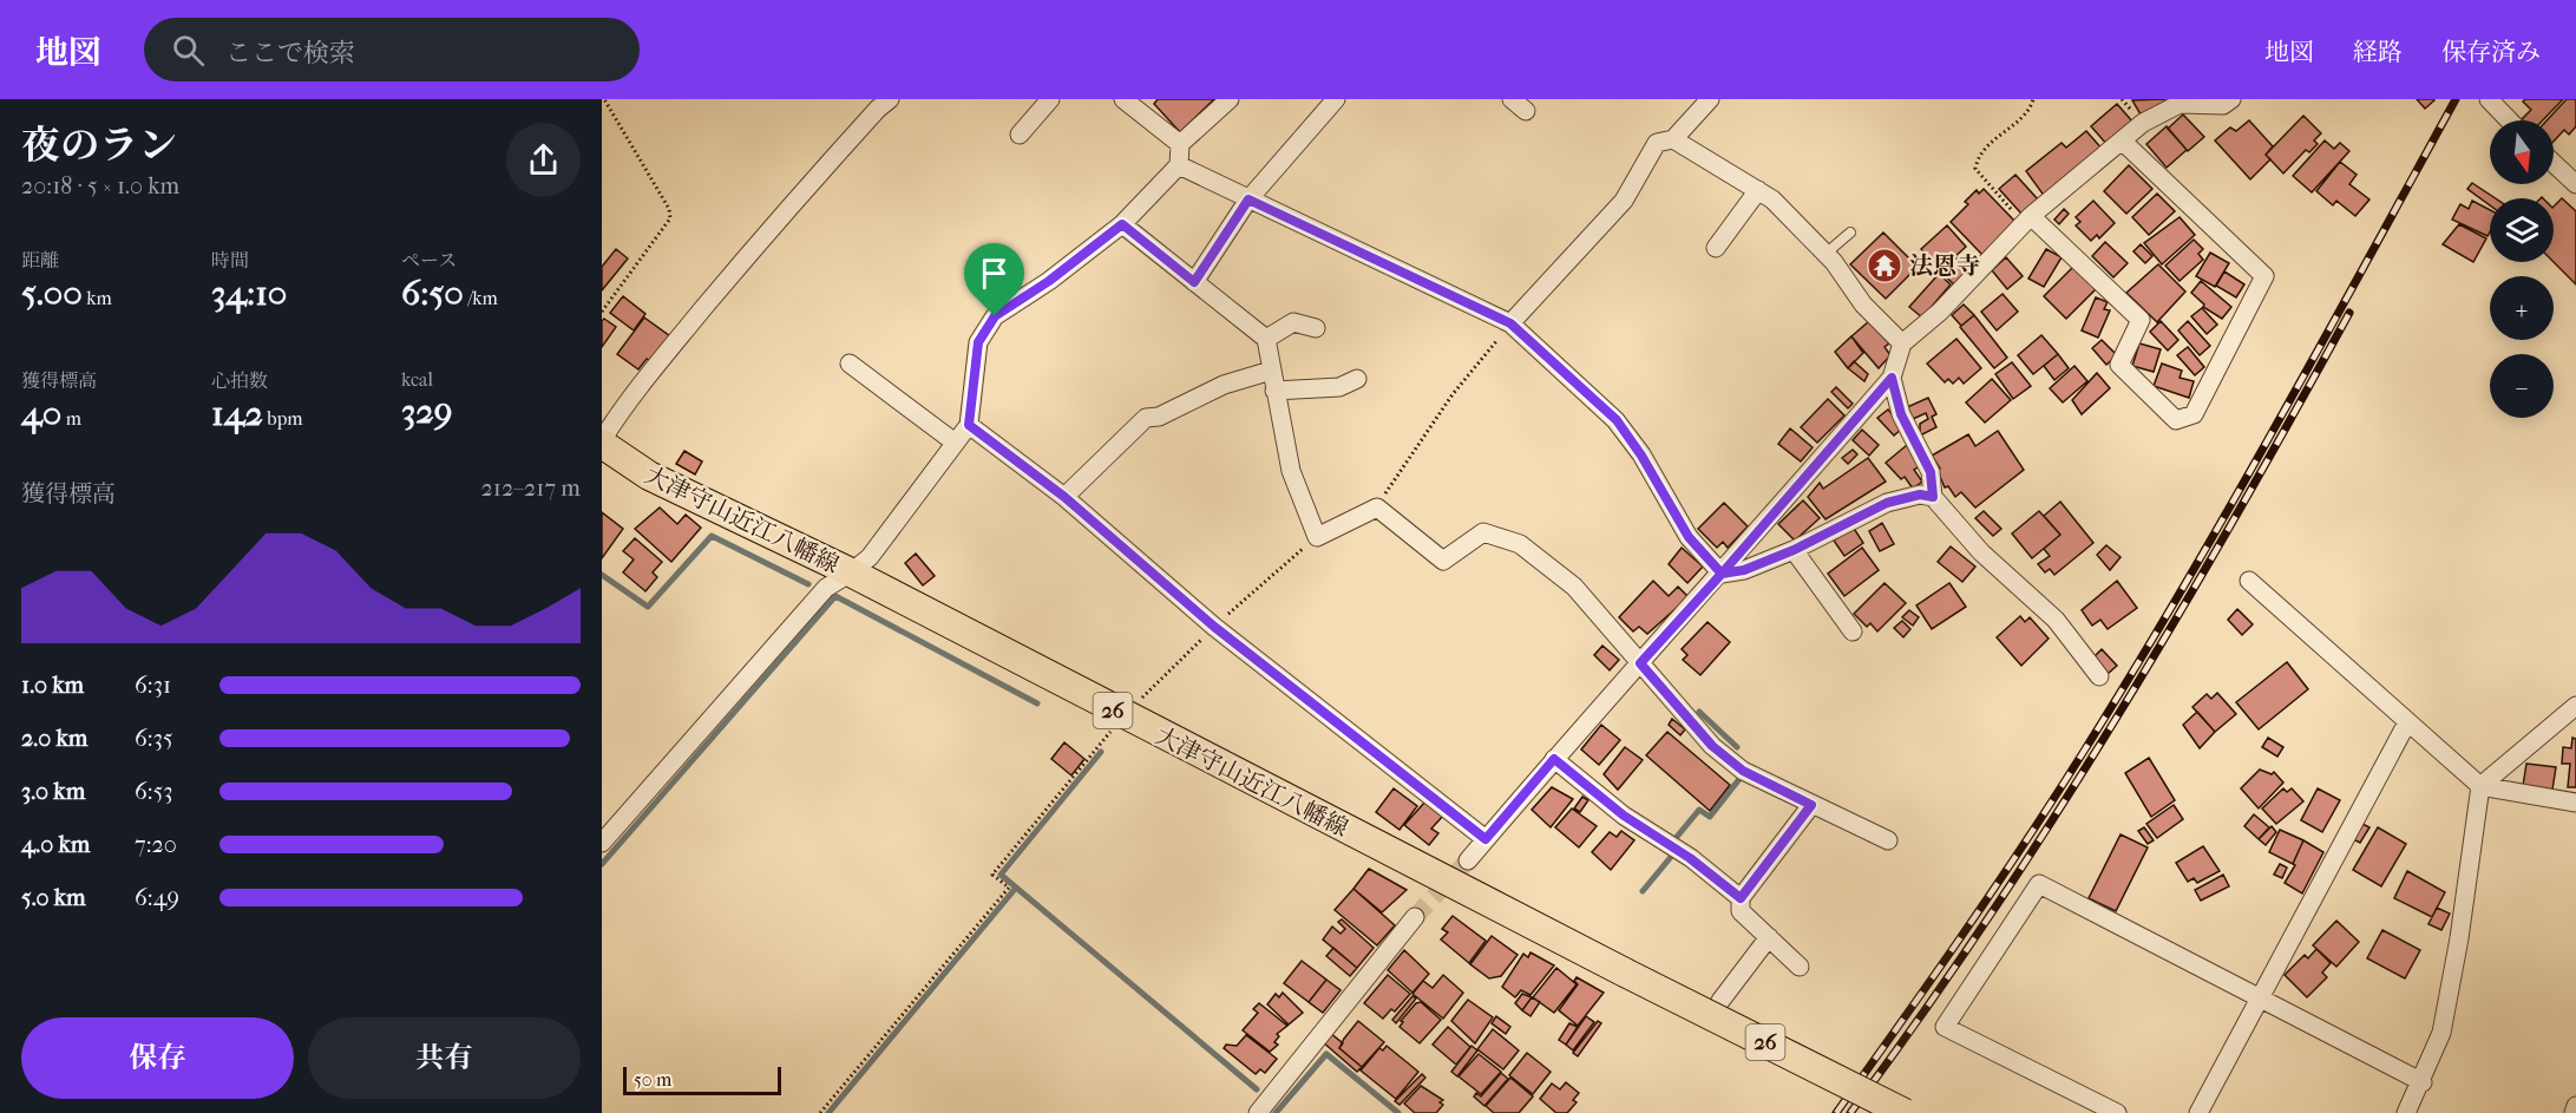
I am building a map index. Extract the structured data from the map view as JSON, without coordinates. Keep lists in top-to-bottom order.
{
  "streets": {
    "main road": ["大津守山近江八幡線", "26"]
  },
  "places": {
    "temple": ["法恩寺"]
  },
  "scale_bar": "50 m",
  "north": "bottom",
  "page": {
    "header": "地図",
    "search": "ここで検索",
    "nav": ["地図", "経路", "保存済み"],
    "heading": ["夜のラン", "20:18 · 5 × 1.0 km"],
    "map_buttons": ["+", "−"],
    "stats": [
      ["距離", "5.00 km"],
      ["時間", "34:10"],
      ["ペース", "6:50 /km"],
      ["獲得標高", "40 m"],
      ["心拍数", "142 bpm"],
      ["kcal", "329"]
    ],
    "chart": ["獲得標高", "212–217 m"],
    "list": [
      {
        "name": "1.0 km",
        "note": "6:31"
      },
      {
        "name": "2.0 km",
        "note": "6:35"
      },
      {
        "name": "3.0 km",
        "note": "6:53"
      },
      {
        "name": "4.0 km",
        "note": "7:20"
      },
      {
        "name": "5.0 km",
        "note": "6:49"
      }
    ],
    "buttons": ["保存", "共有"],
    "scale": "50 m"
  }
}
